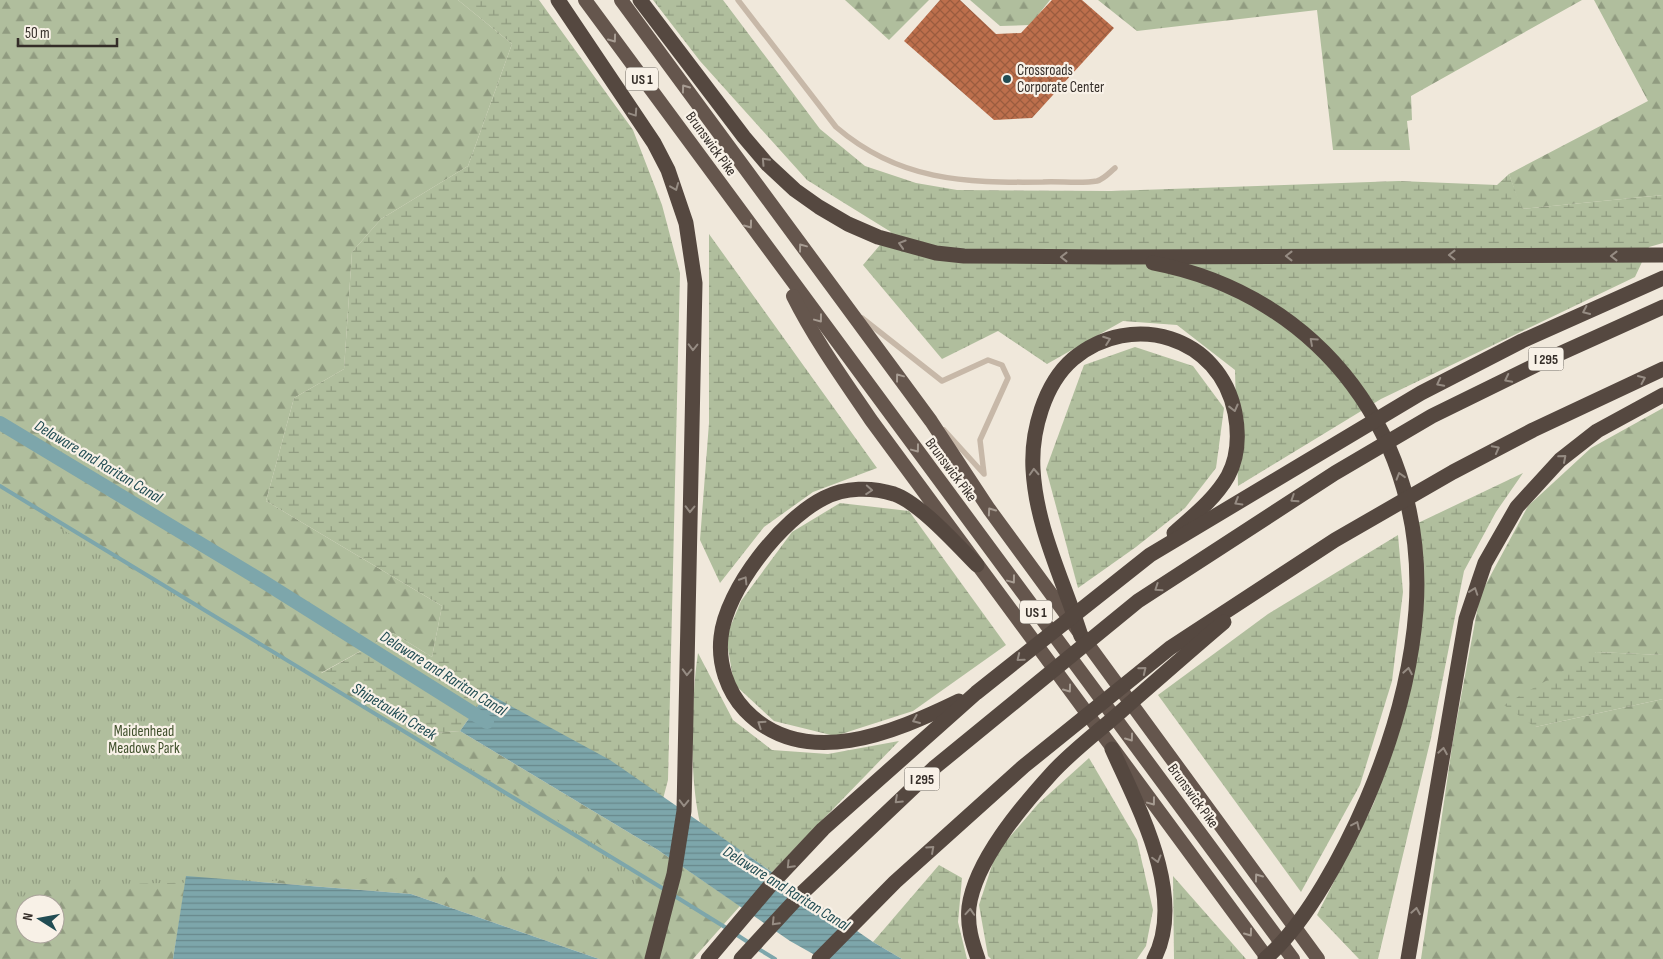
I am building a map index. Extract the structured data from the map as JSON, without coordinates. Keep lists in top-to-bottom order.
{
  "streets": {
    "highway": ["US 1", "Brunswick Pike", "I 295"]
  },
  "water": ["Delaware and Raritan Canal", "Shipetaukin Creek"],
  "parks": ["Maidenhead Meadows Park"],
  "places": ["Crossroads Corporate Center"],
  "scale_bar": "50 m",
  "north": "left"
}
